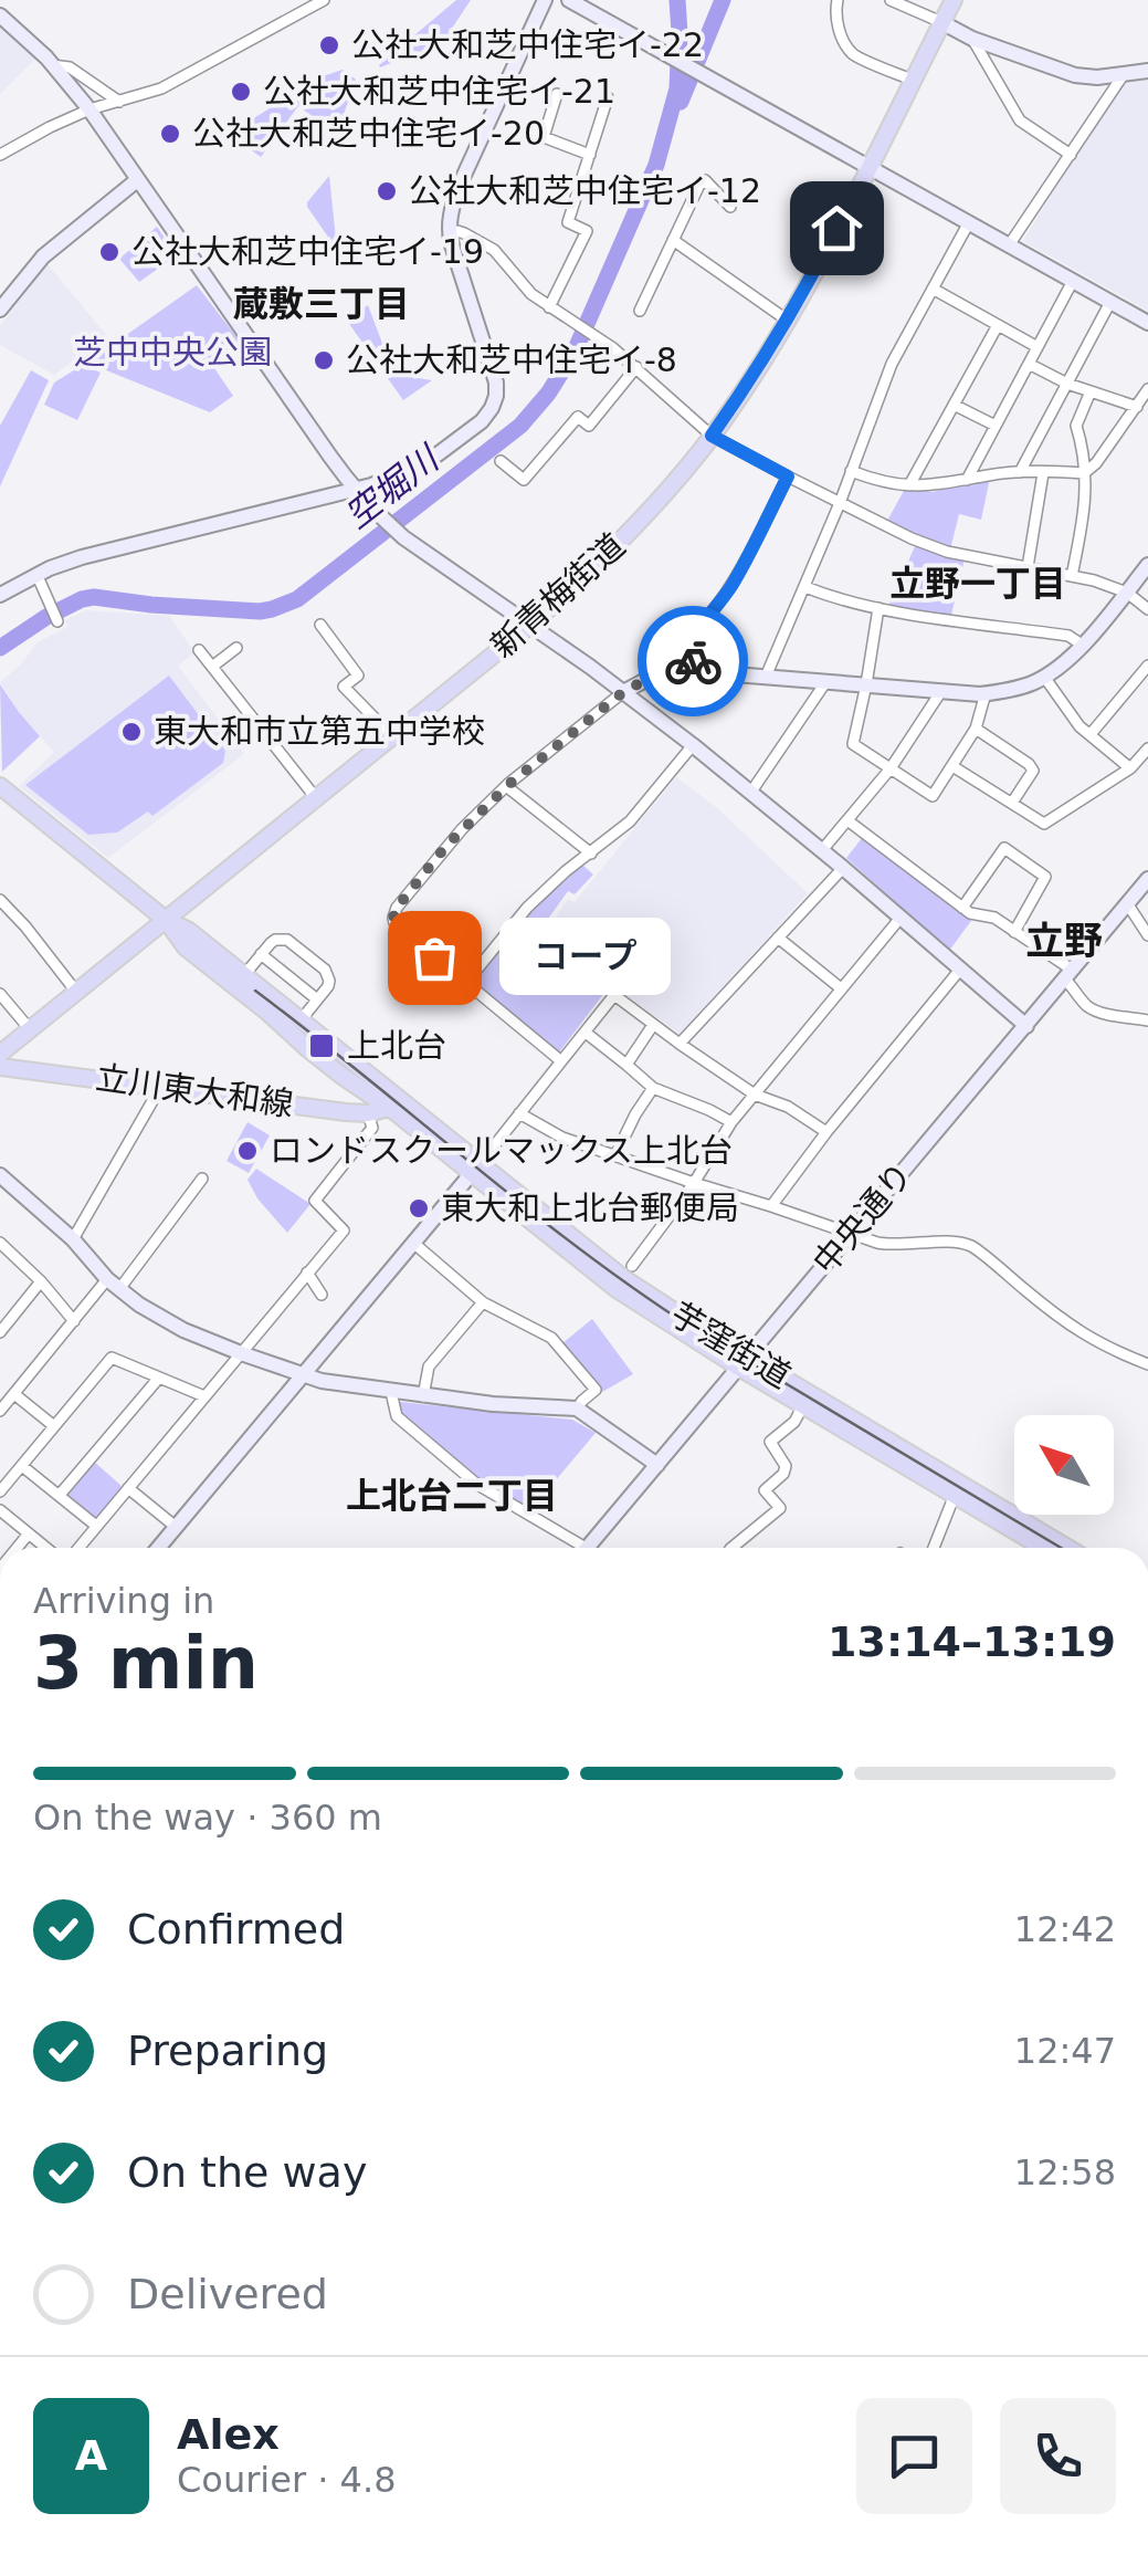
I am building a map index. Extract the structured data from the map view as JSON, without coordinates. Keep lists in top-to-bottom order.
{
  "streets": {
    "main road": ["新青梅街道", "立川東大和線", "芋窪街道"],
    "street": ["中央通り"]
  },
  "crossings": [
    ["新青梅街道", "芋窪街道"],
    ["立川東大和線", "芋窪街道"],
    ["中央通り", "芋窪街道"]
  ],
  "districts": [
    "蔵敷三丁目",
    "立野一丁目",
    "立野",
    "上北台二丁目"
  ],
  "water": ["空堀川"],
  "parks": ["芝中中央公園"],
  "places": {
    "other": [
      "公社大和芝中住宅イ-22",
      "公社大和芝中住宅イ-21",
      "公社大和芝中住宅イ-20",
      "公社大和芝中住宅イ-12",
      "公社大和芝中住宅イ-19",
      "公社大和芝中住宅イ-8",
      "東大和市立第五中学校",
      "コープ",
      "ロンドスクールマックス上北台",
      "東大和上北台郵便局"
    ],
    "transit": ["上北台"]
  },
  "north": "top left",
  "page": {
    "bubble": "コープ",
    "heading": ["3 min", "Arriving in", "13:14–13:19"],
    "panel": ["Alex", "Courier · 4.8"],
    "bar": "On the way · 360 m",
    "list": [
      ["Confirmed", "12:42"],
      ["Preparing", "12:47"],
      ["On the way", "12:58"],
      "Delivered"
    ],
    "round": "A"
  }
}
